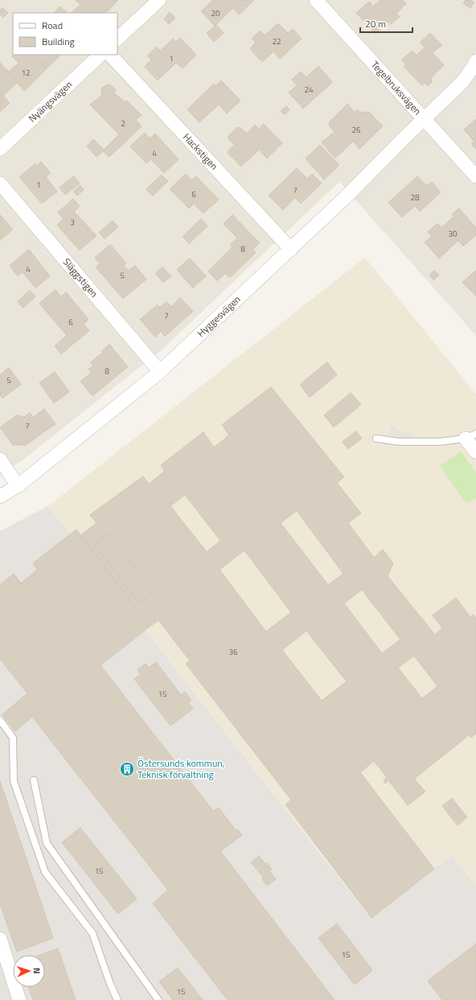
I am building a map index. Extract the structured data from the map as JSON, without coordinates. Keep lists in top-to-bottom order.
{
  "streets": {
    "street": [
      "Tegelbruksvägen",
      "Nyängsvägen",
      "Hackstigen",
      "Släggstigen",
      "Hyggesvägen"
    ]
  },
  "crossings": [
    ["Tegelbruksvägen", "Hyggesvägen"],
    ["Hackstigen", "Hyggesvägen"],
    ["Släggstigen", "Hyggesvägen"]
  ],
  "places": {
    "building": ["Östersunds kommun, Teknisk förvaltning"]
  },
  "house_numbers": [
    "20",
    "22",
    "1",
    "12",
    "24",
    "2",
    "26",
    "4",
    "1",
    "7",
    "6",
    "28",
    "3",
    "30",
    "8",
    "4",
    "5",
    "7",
    "6",
    "8",
    "5",
    "7",
    "36",
    "15",
    "15",
    "15",
    "15"
  ],
  "legend": ["Road", "Building"],
  "scale_bar": "20 m",
  "north": "right"
}
